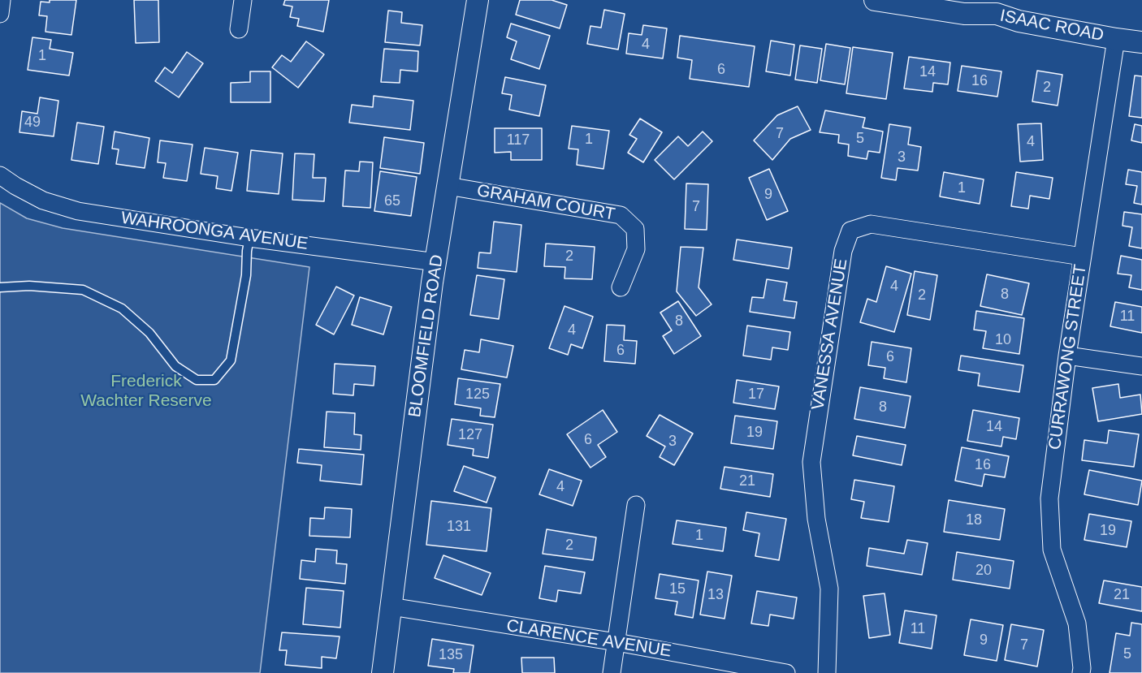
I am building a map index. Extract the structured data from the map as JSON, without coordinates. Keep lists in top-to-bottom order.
{
  "streets": {
    "street": [
      "ISAAC ROAD",
      "GRAHAM COURT",
      "WAHROONGA AVENUE",
      "VANESSA AVENUE",
      "BLOOMFIELD ROAD",
      "CURRAWONG STREET",
      "CLARENCE AVENUE"
    ]
  },
  "crossings": [
    ["ISAAC ROAD", "CURRAWONG STREET"],
    ["GRAHAM COURT", "BLOOMFIELD ROAD"],
    ["WAHROONGA AVENUE", "BLOOMFIELD ROAD"],
    ["VANESSA AVENUE", "CURRAWONG STREET"],
    ["BLOOMFIELD ROAD", "CLARENCE AVENUE"]
  ],
  "parks": ["Frederick Wachter Reserve"],
  "house_numbers": [
    "4",
    "1",
    "6",
    "14",
    "16",
    "2",
    "49",
    "7",
    "5",
    "1",
    "117",
    "4",
    "3",
    "1",
    "9",
    "65",
    "7",
    "2",
    "4",
    "8",
    "2",
    "11",
    "8",
    "4",
    "10",
    "6",
    "6",
    "125",
    "17",
    "8",
    "14",
    "19",
    "127",
    "6",
    "3",
    "16",
    "21",
    "4",
    "18",
    "131",
    "19",
    "1",
    "2",
    "20",
    "15",
    "13",
    "21",
    "11",
    "9",
    "7",
    "5",
    "135"
  ]
}
